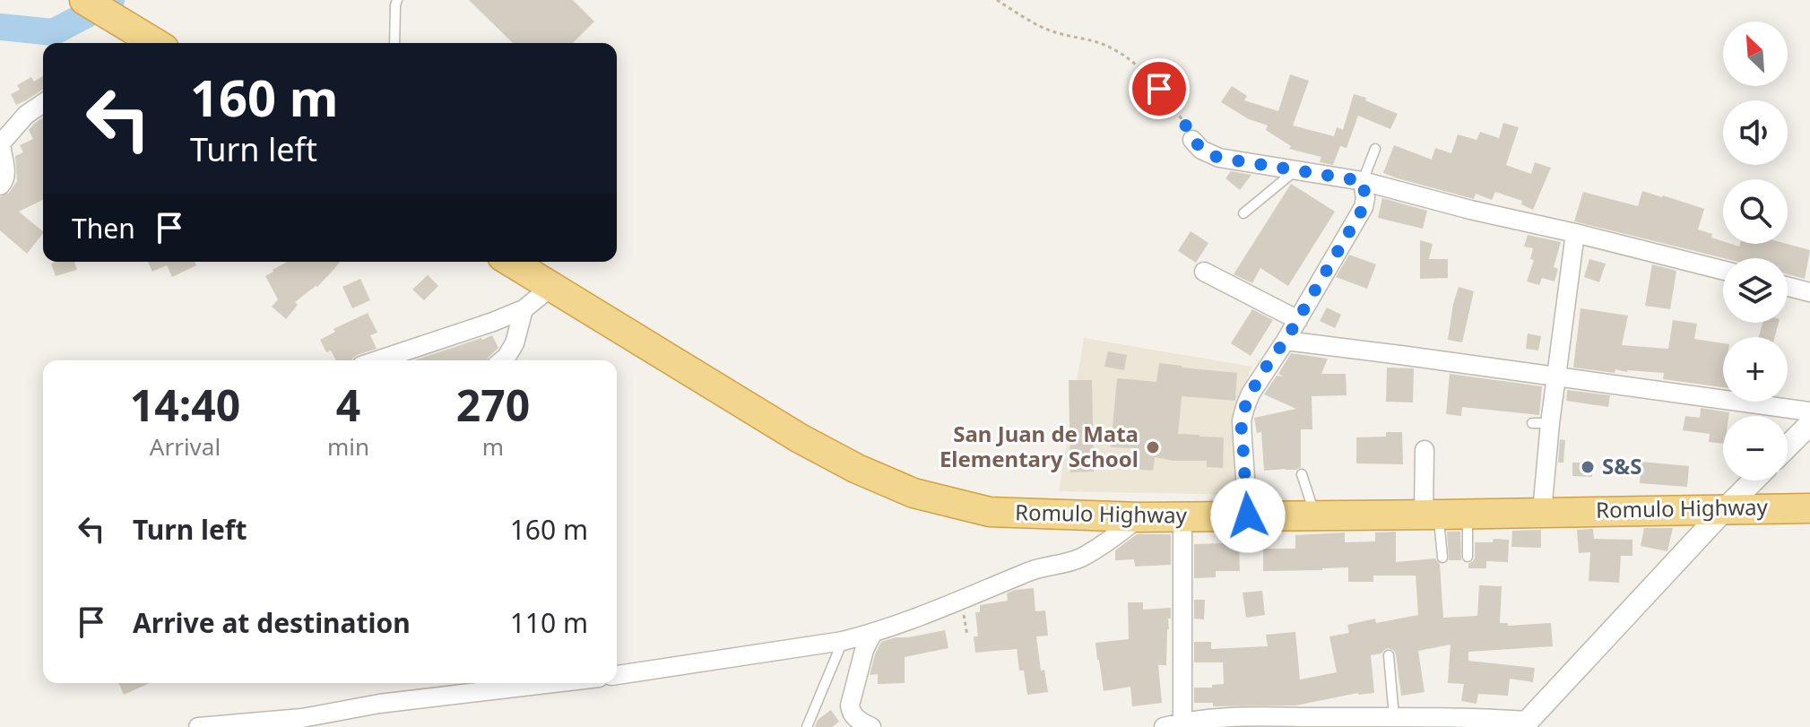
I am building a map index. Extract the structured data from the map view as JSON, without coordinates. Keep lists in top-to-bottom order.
{
  "streets": {
    "highway": ["Romulo Highway"]
  },
  "places": ["San Juan de Mata Elementary School", "S&S"],
  "north": "top left",
  "page": {
    "map_buttons": ["+", "−"],
    "turn": ["160 m", "Turn left"],
    "then": "Then",
    "eta": [
      "14:40",
      "Arrival",
      "4",
      "min",
      "270",
      "m"
    ],
    "list": [
      {
        "name": "Turn left",
        "value": "160 m"
      },
      {
        "name": "Arrive at destination",
        "value": "110 m"
      }
    ]
  }
}
